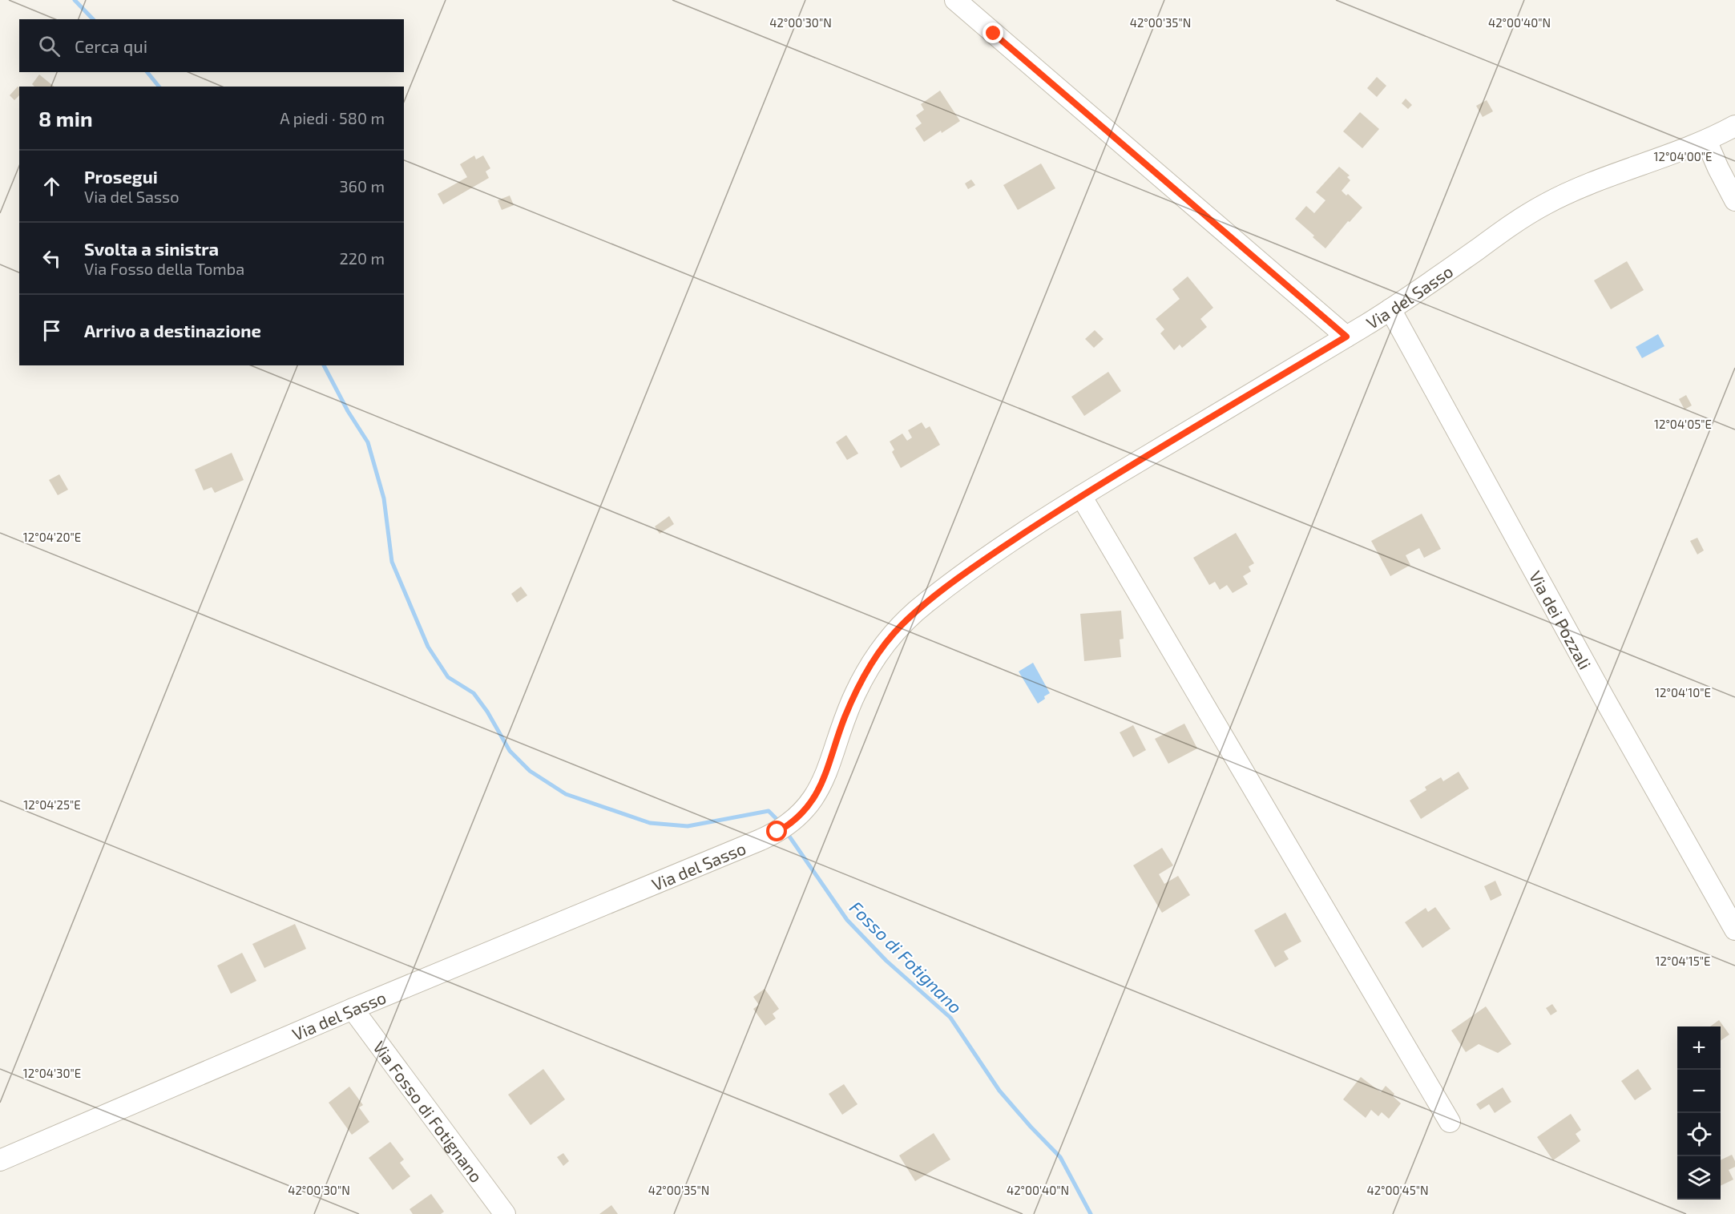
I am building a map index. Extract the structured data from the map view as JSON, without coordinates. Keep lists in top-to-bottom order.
{
  "streets": {
    "street": ["Via del Sasso", "Via dei Pozzali", "Via Fosso di Fotignano"]
  },
  "crossings": [
    ["Via del Sasso", "Via dei Pozzali"],
    ["Via del Sasso", "Via Fosso di Fotignano"]
  ],
  "water": ["Fosso di Fotignano"],
  "page": {
    "search": "Cerca qui",
    "heading": ["8 min", "A piedi · 580 m"],
    "list": [
      ["Prosegui", "Via del Sasso", "360 m"],
      ["Svolta a sinistra", "Via Fosso della Tomba", "220 m"],
      "Arrivo a destinazione"
    ],
    "map_buttons": ["+", "−"]
  },
  "coordinates": [
    "42°00'30\"N",
    "42°00'35\"N",
    "42°00'40\"N",
    "12°04'00\"E",
    "12°04'05\"E",
    "12°04'20\"E",
    "12°04'10\"E",
    "12°04'25\"E",
    "12°04'15\"E",
    "12°04'30\"E",
    "42°00'45\"N"
  ]
}
